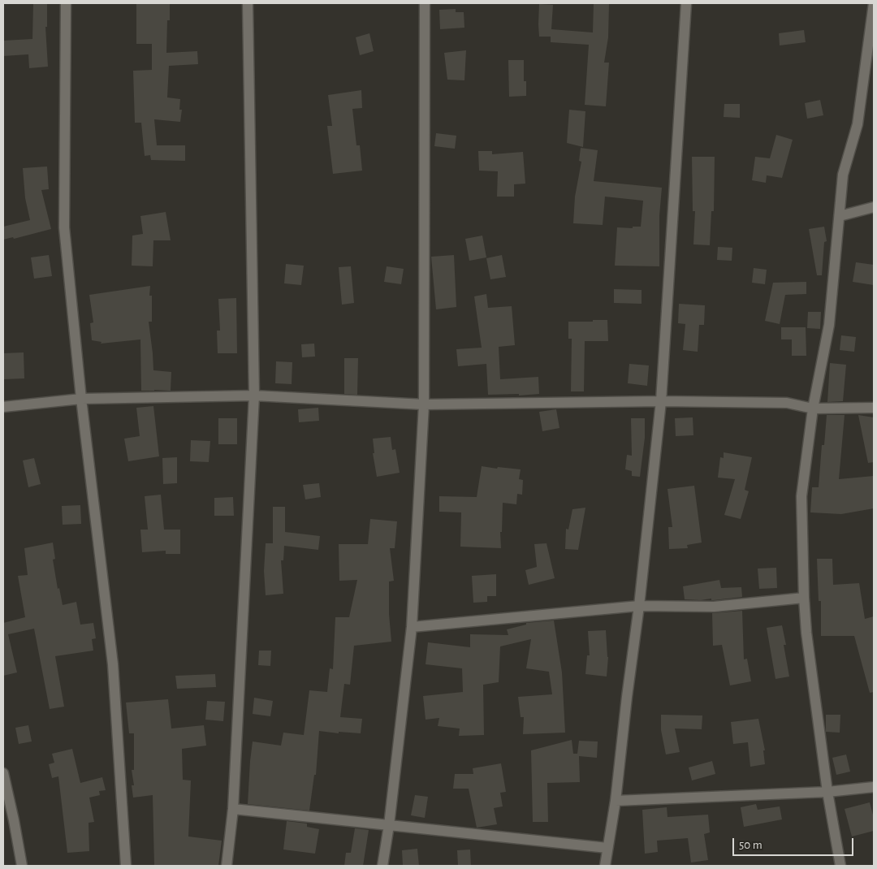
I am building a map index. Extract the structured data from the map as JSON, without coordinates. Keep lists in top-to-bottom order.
{
  "scale_bar": "50 m"
}
